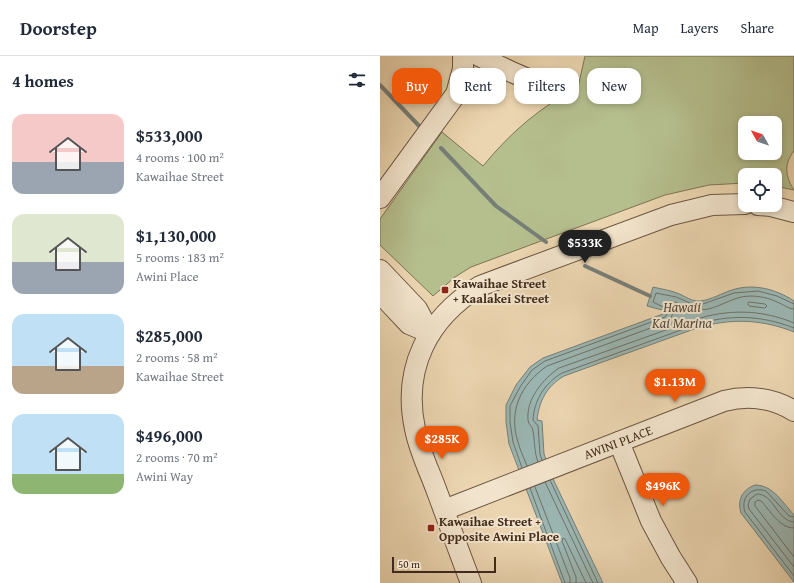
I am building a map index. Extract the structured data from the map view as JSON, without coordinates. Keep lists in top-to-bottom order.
{
  "streets": {
    "street": ["AWINI PLACE"]
  },
  "water": ["Hawaii Kai Marina"],
  "places": {
    "transit": ["Kawaihae Street + Kaalakei Street", "Kawaihae Street + Opposite Awini Place"]
  },
  "scale_bar": "50 m",
  "north": "top left",
  "page": {
    "header": "Doorstep",
    "nav": ["Map", "Layers", "Share"],
    "heading": "4 homes",
    "chip": [
      "Buy",
      "Rent",
      "Filters",
      "New"
    ],
    "list": [
      {
        "name": "$533,000",
        "note": "4 rooms · 100 m² · Kawaihae Street"
      },
      {
        "name": "$1,130,000",
        "note": "5 rooms · 183 m² · Awini Place"
      },
      {
        "name": "$285,000",
        "note": "2 rooms · 58 m² · Kawaihae Street"
      },
      {
        "name": "$496,000",
        "note": "2 rooms · 70 m² · Awini Way"
      }
    ],
    "price": [
      "$533K",
      "$1.13M",
      "$285K",
      "$496K"
    ],
    "scale": "50 m"
  }
}
